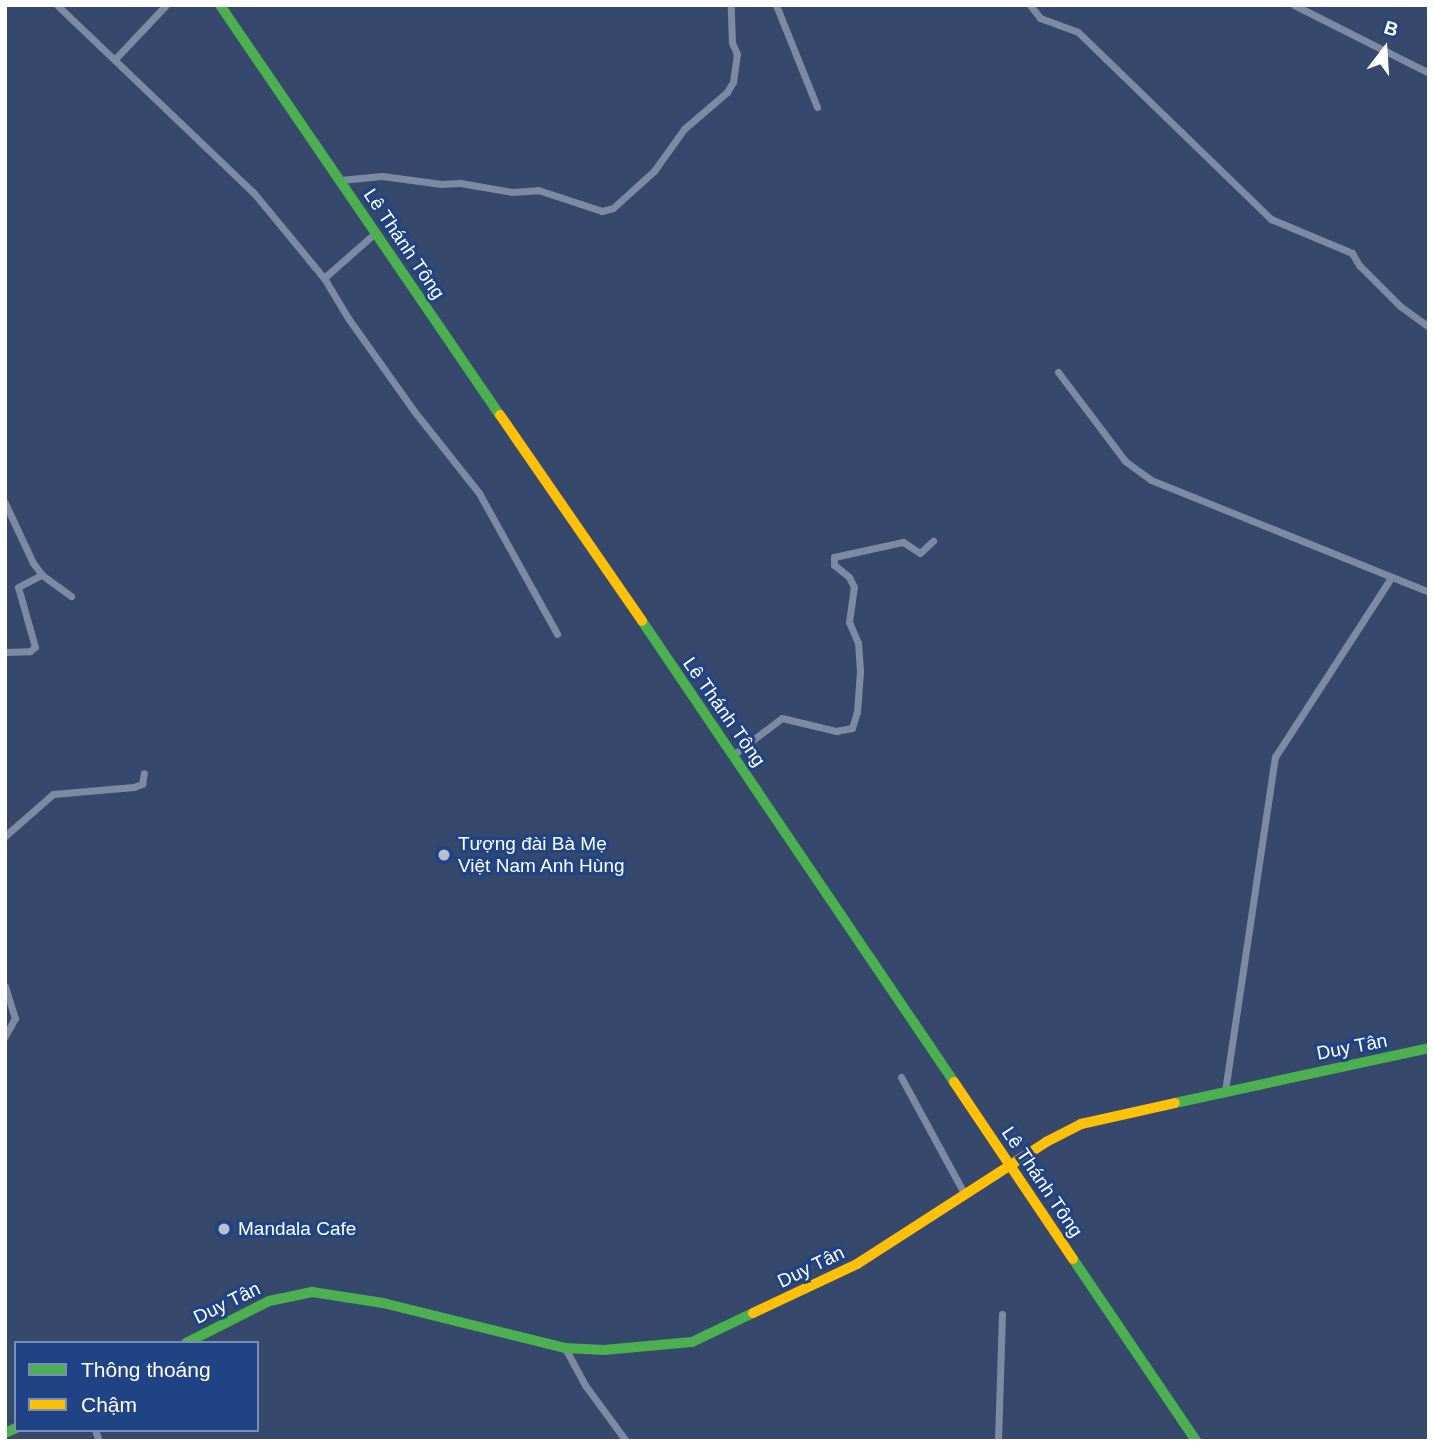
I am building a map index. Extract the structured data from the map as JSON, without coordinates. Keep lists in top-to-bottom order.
{
  "streets": {
    "street": ["Lê Thánh Tông", "Duy Tân"]
  },
  "crossings": [
    ["Lê Thánh Tông", "Duy Tân"]
  ],
  "places": ["Tượng đài Bà Mẹ Việt Nam Anh Hùng", "Mandala Cafe"],
  "legend": ["Thông thoáng", "Chậm"],
  "north": "top"
}
